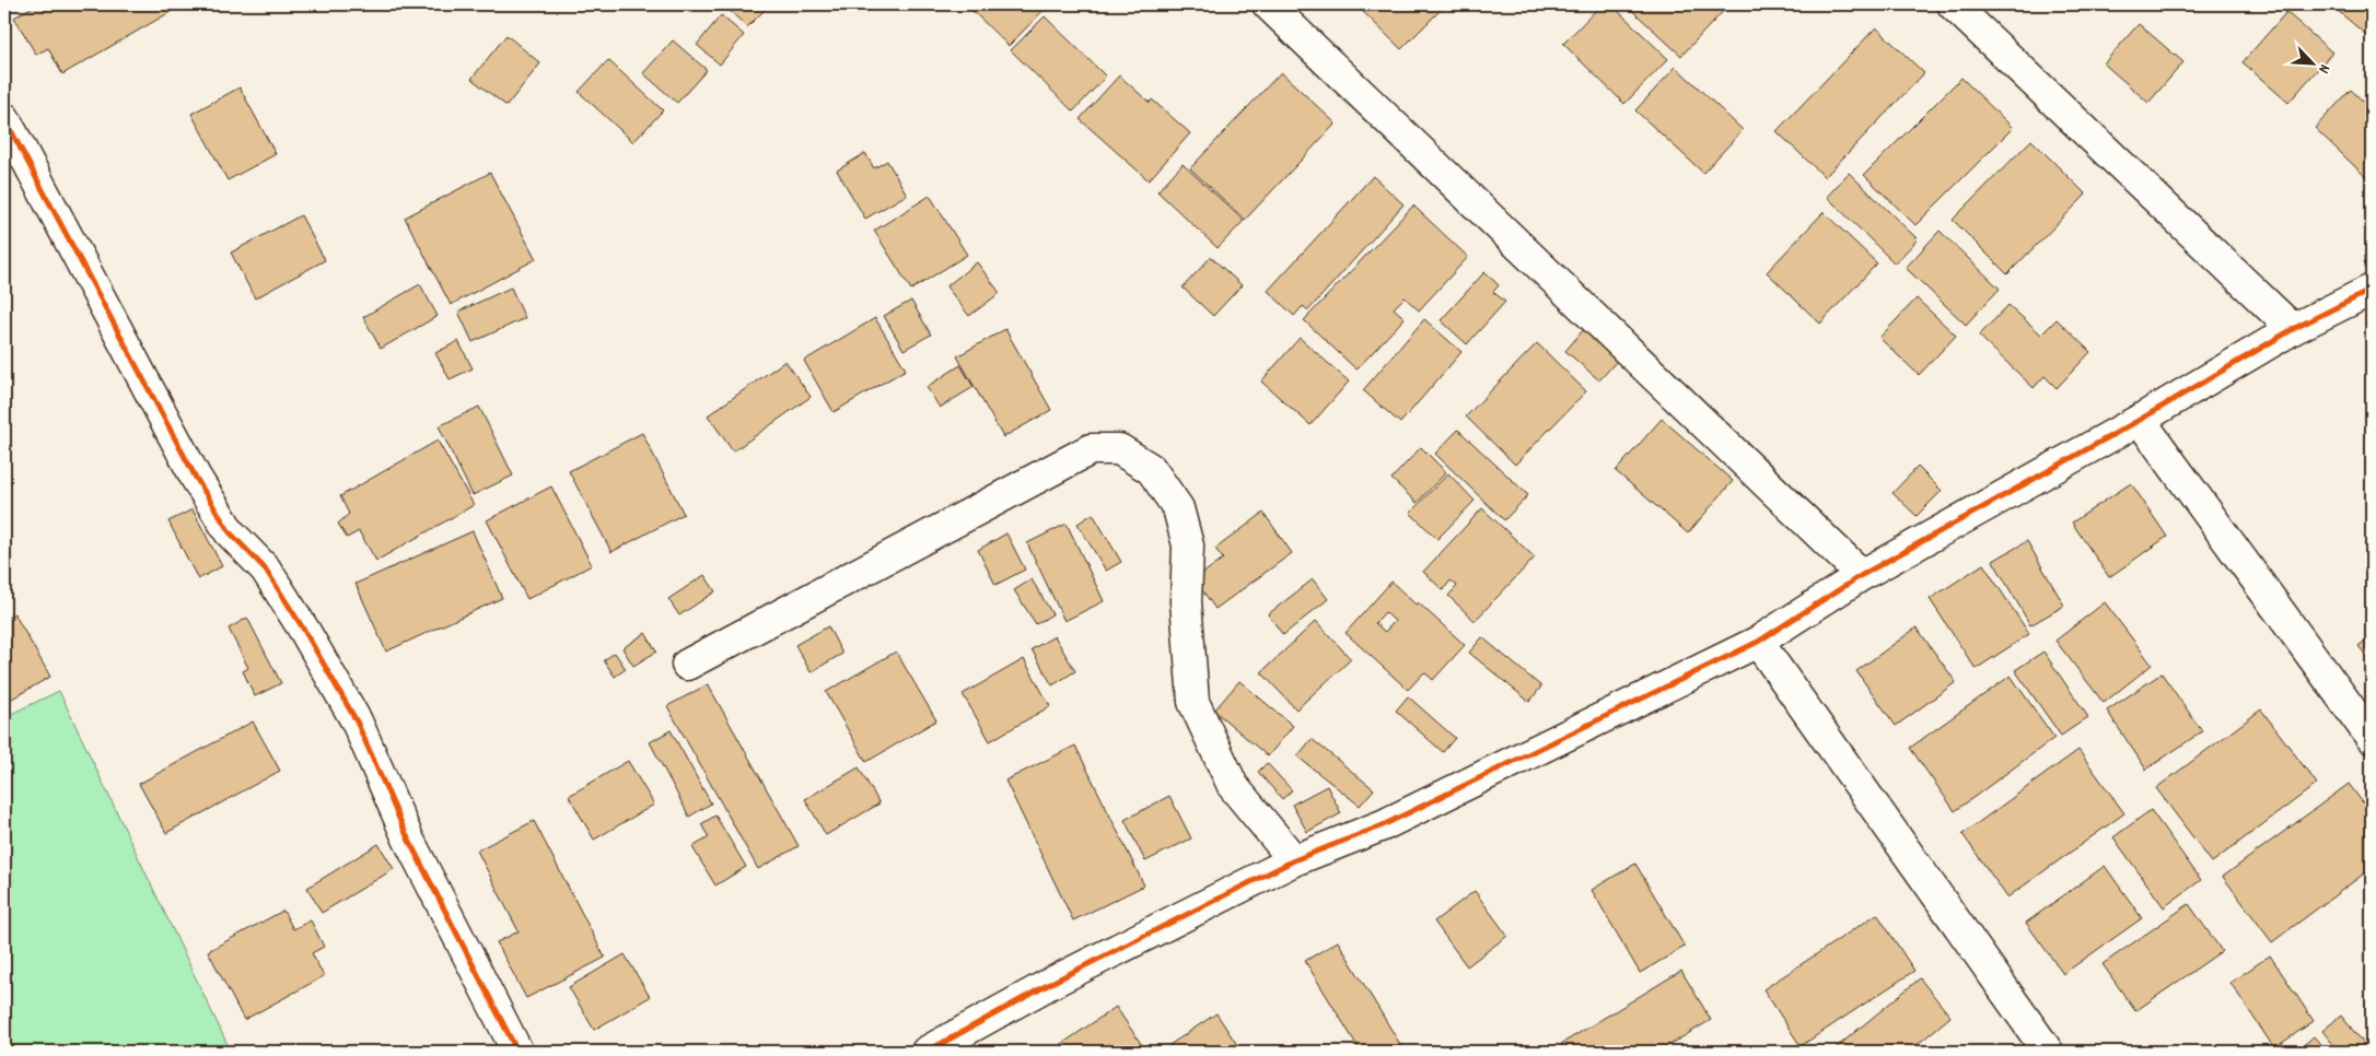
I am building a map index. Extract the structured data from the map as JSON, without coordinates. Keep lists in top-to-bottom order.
{
  "north": "bottom right"
}
